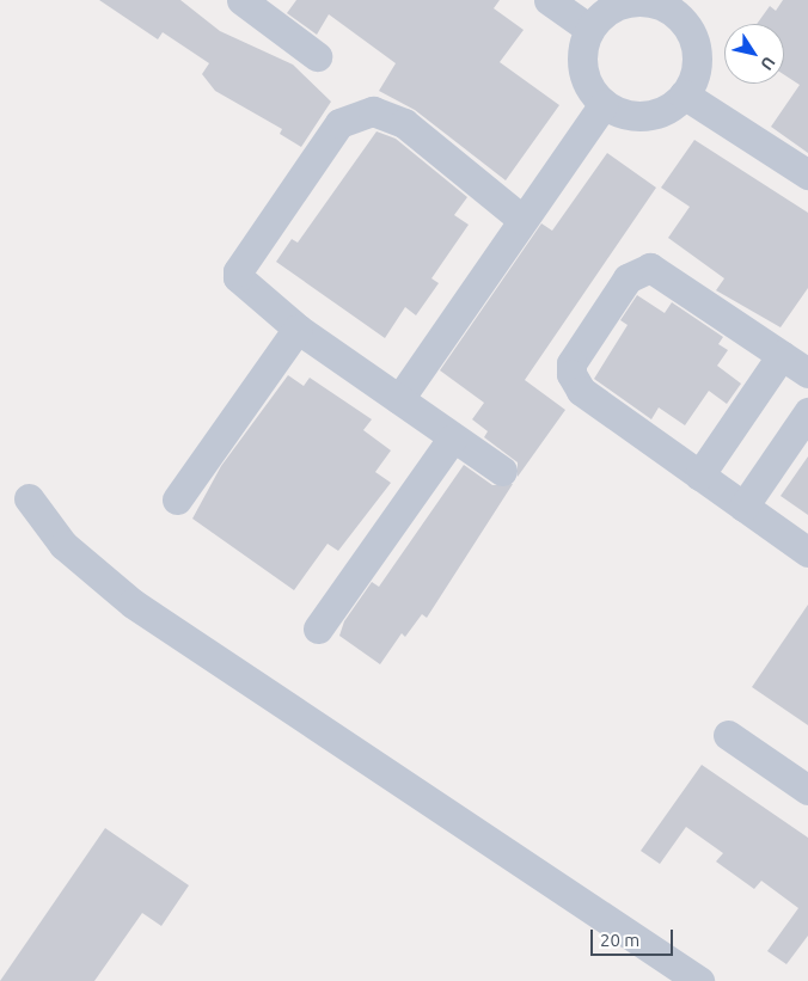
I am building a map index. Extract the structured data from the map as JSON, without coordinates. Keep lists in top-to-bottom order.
{
  "scale_bar": "20 m",
  "north": "bottom right"
}
